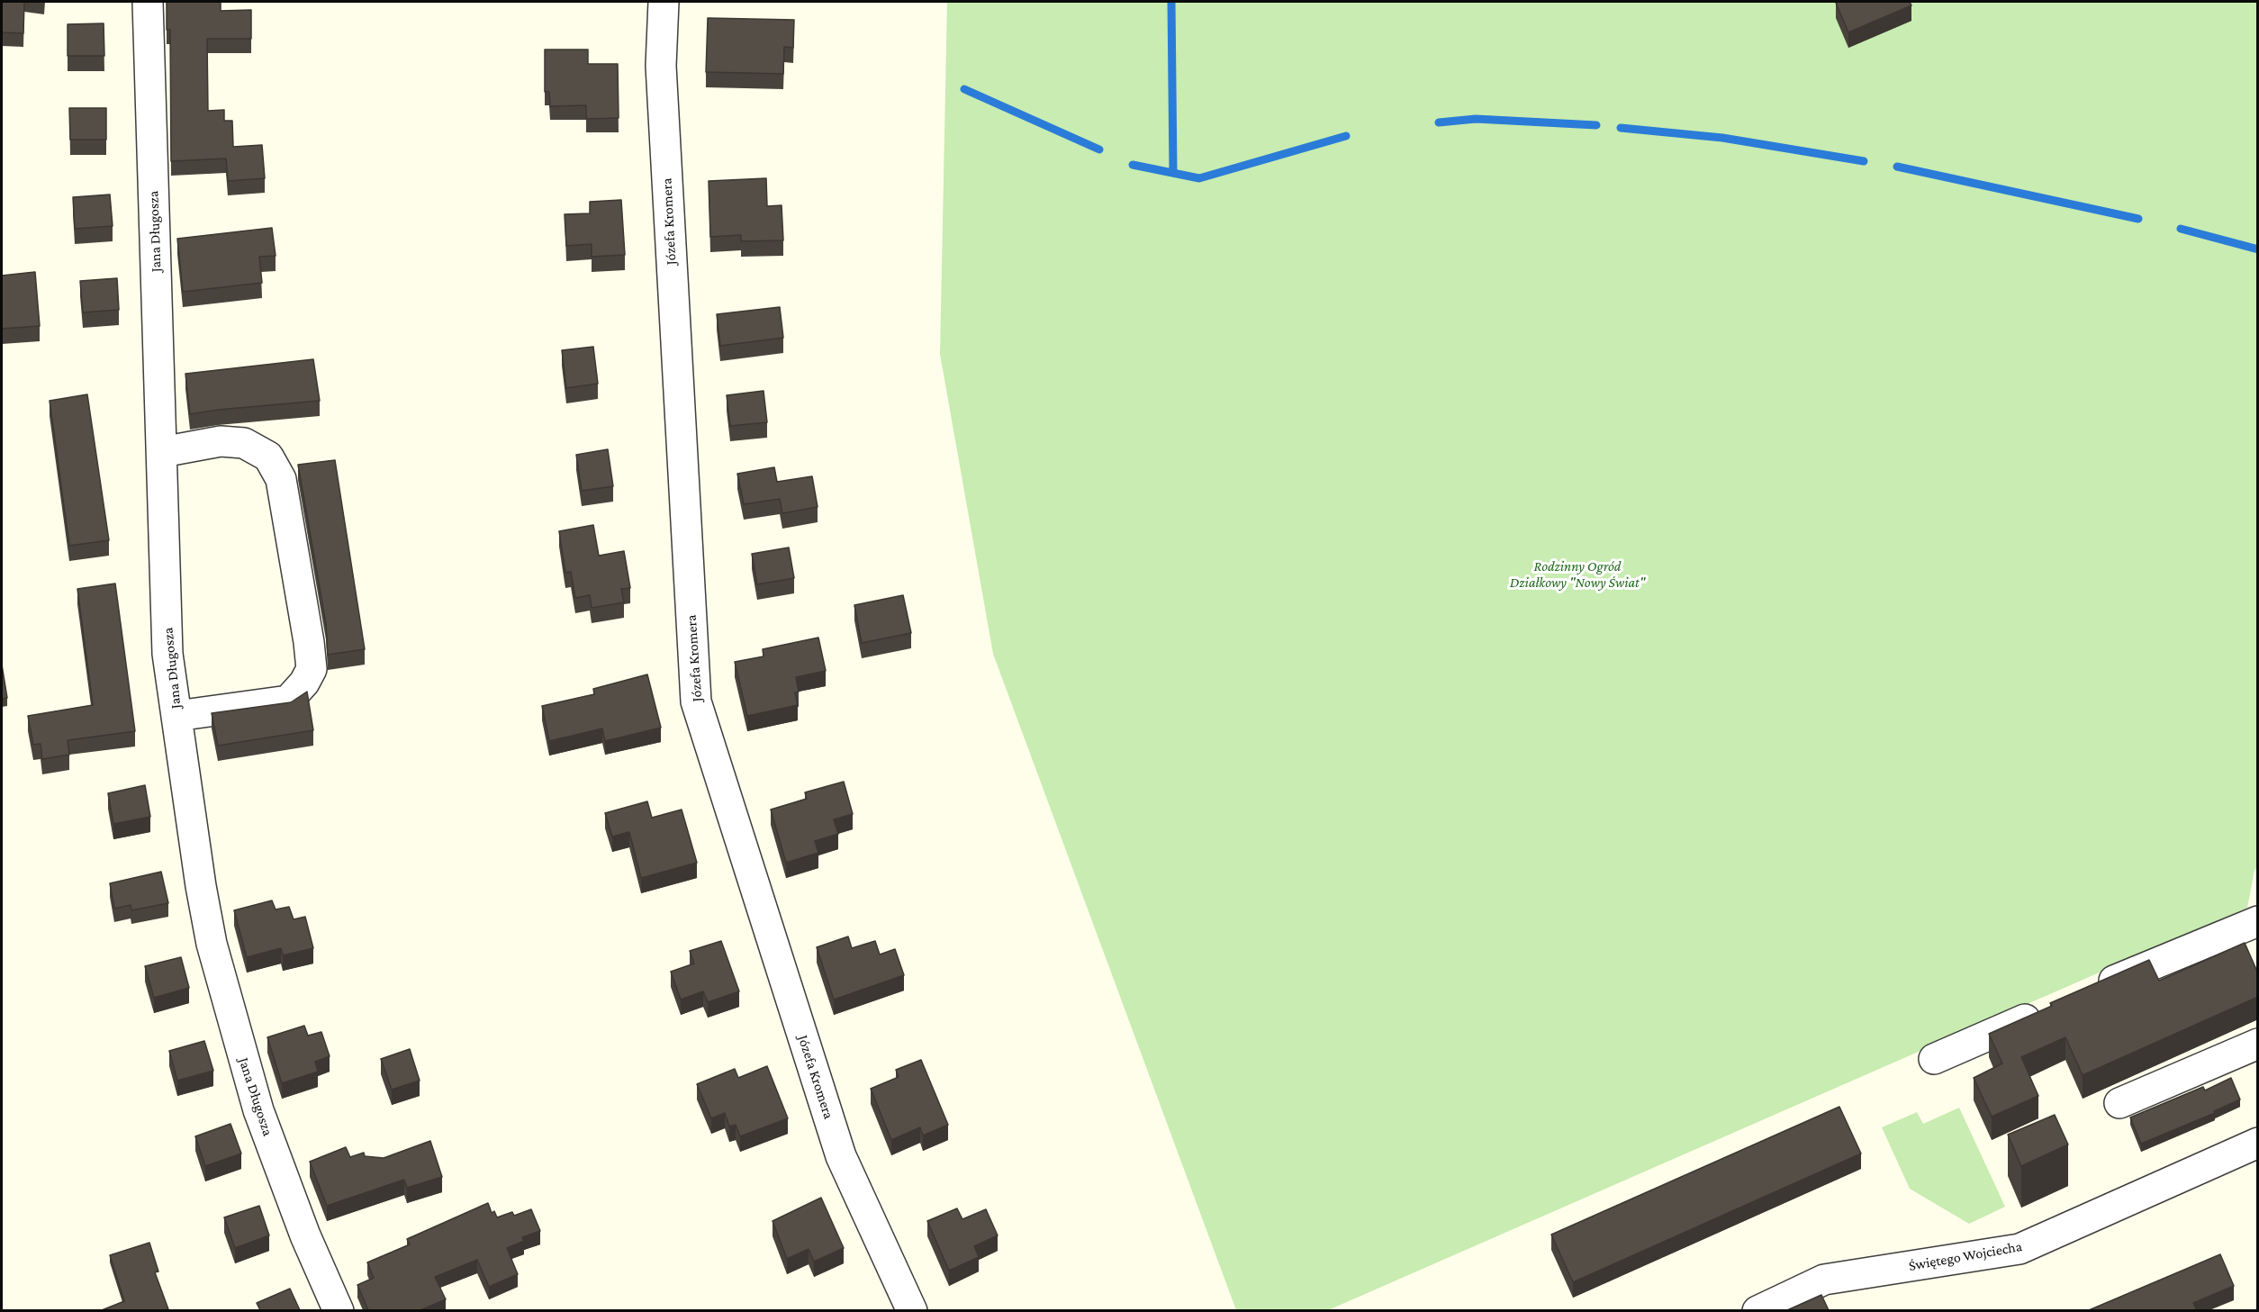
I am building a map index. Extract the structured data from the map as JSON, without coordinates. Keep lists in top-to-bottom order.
{
  "streets": {
    "street": ["Józefa Kromera", "Jana Długosza", "Świętego Wojciecha"]
  },
  "parks": ["Rodzinny Ogród Działkowy \"Nowy Świat\""]
}
